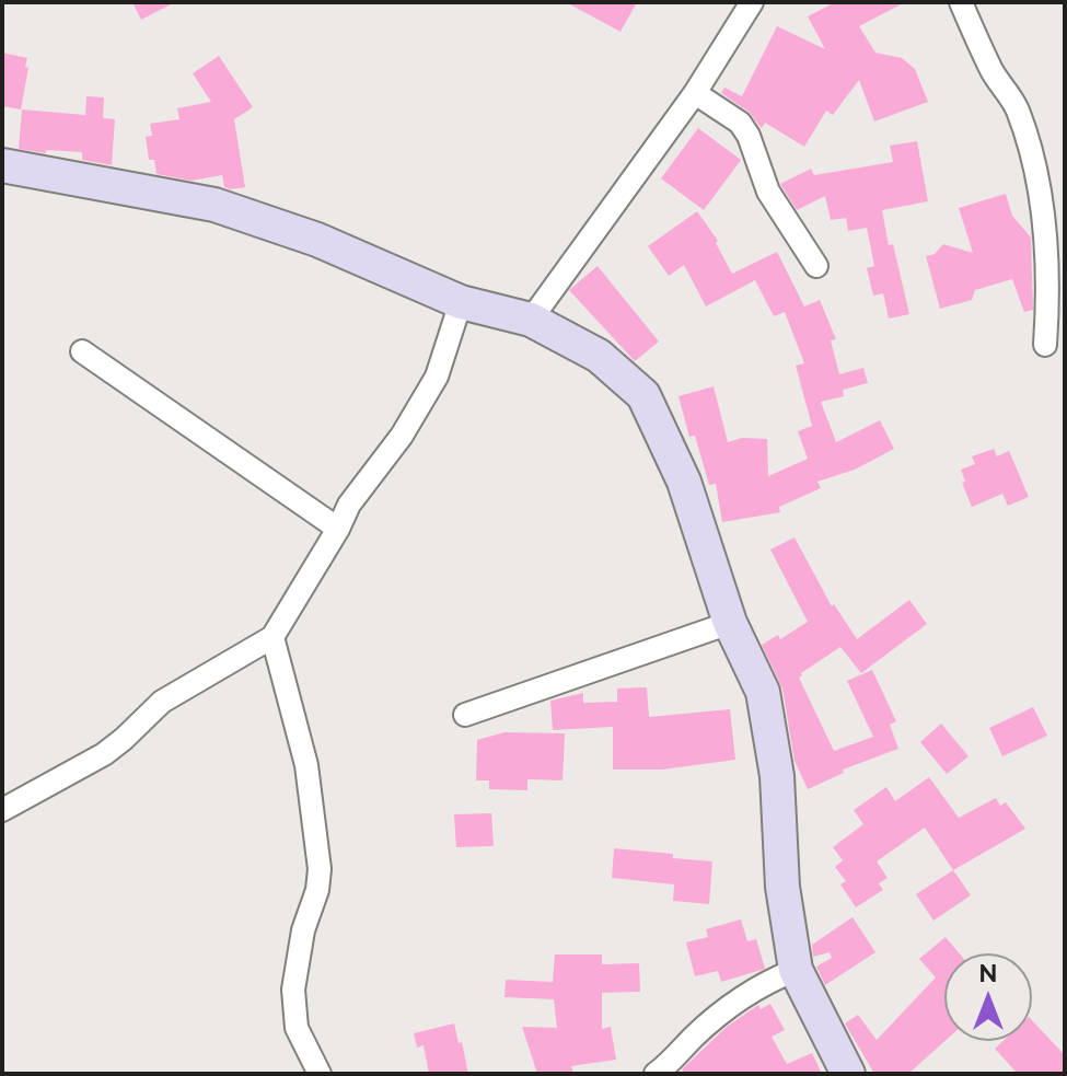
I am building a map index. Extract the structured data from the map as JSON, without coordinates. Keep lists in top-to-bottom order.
{
  "north": "top"
}
